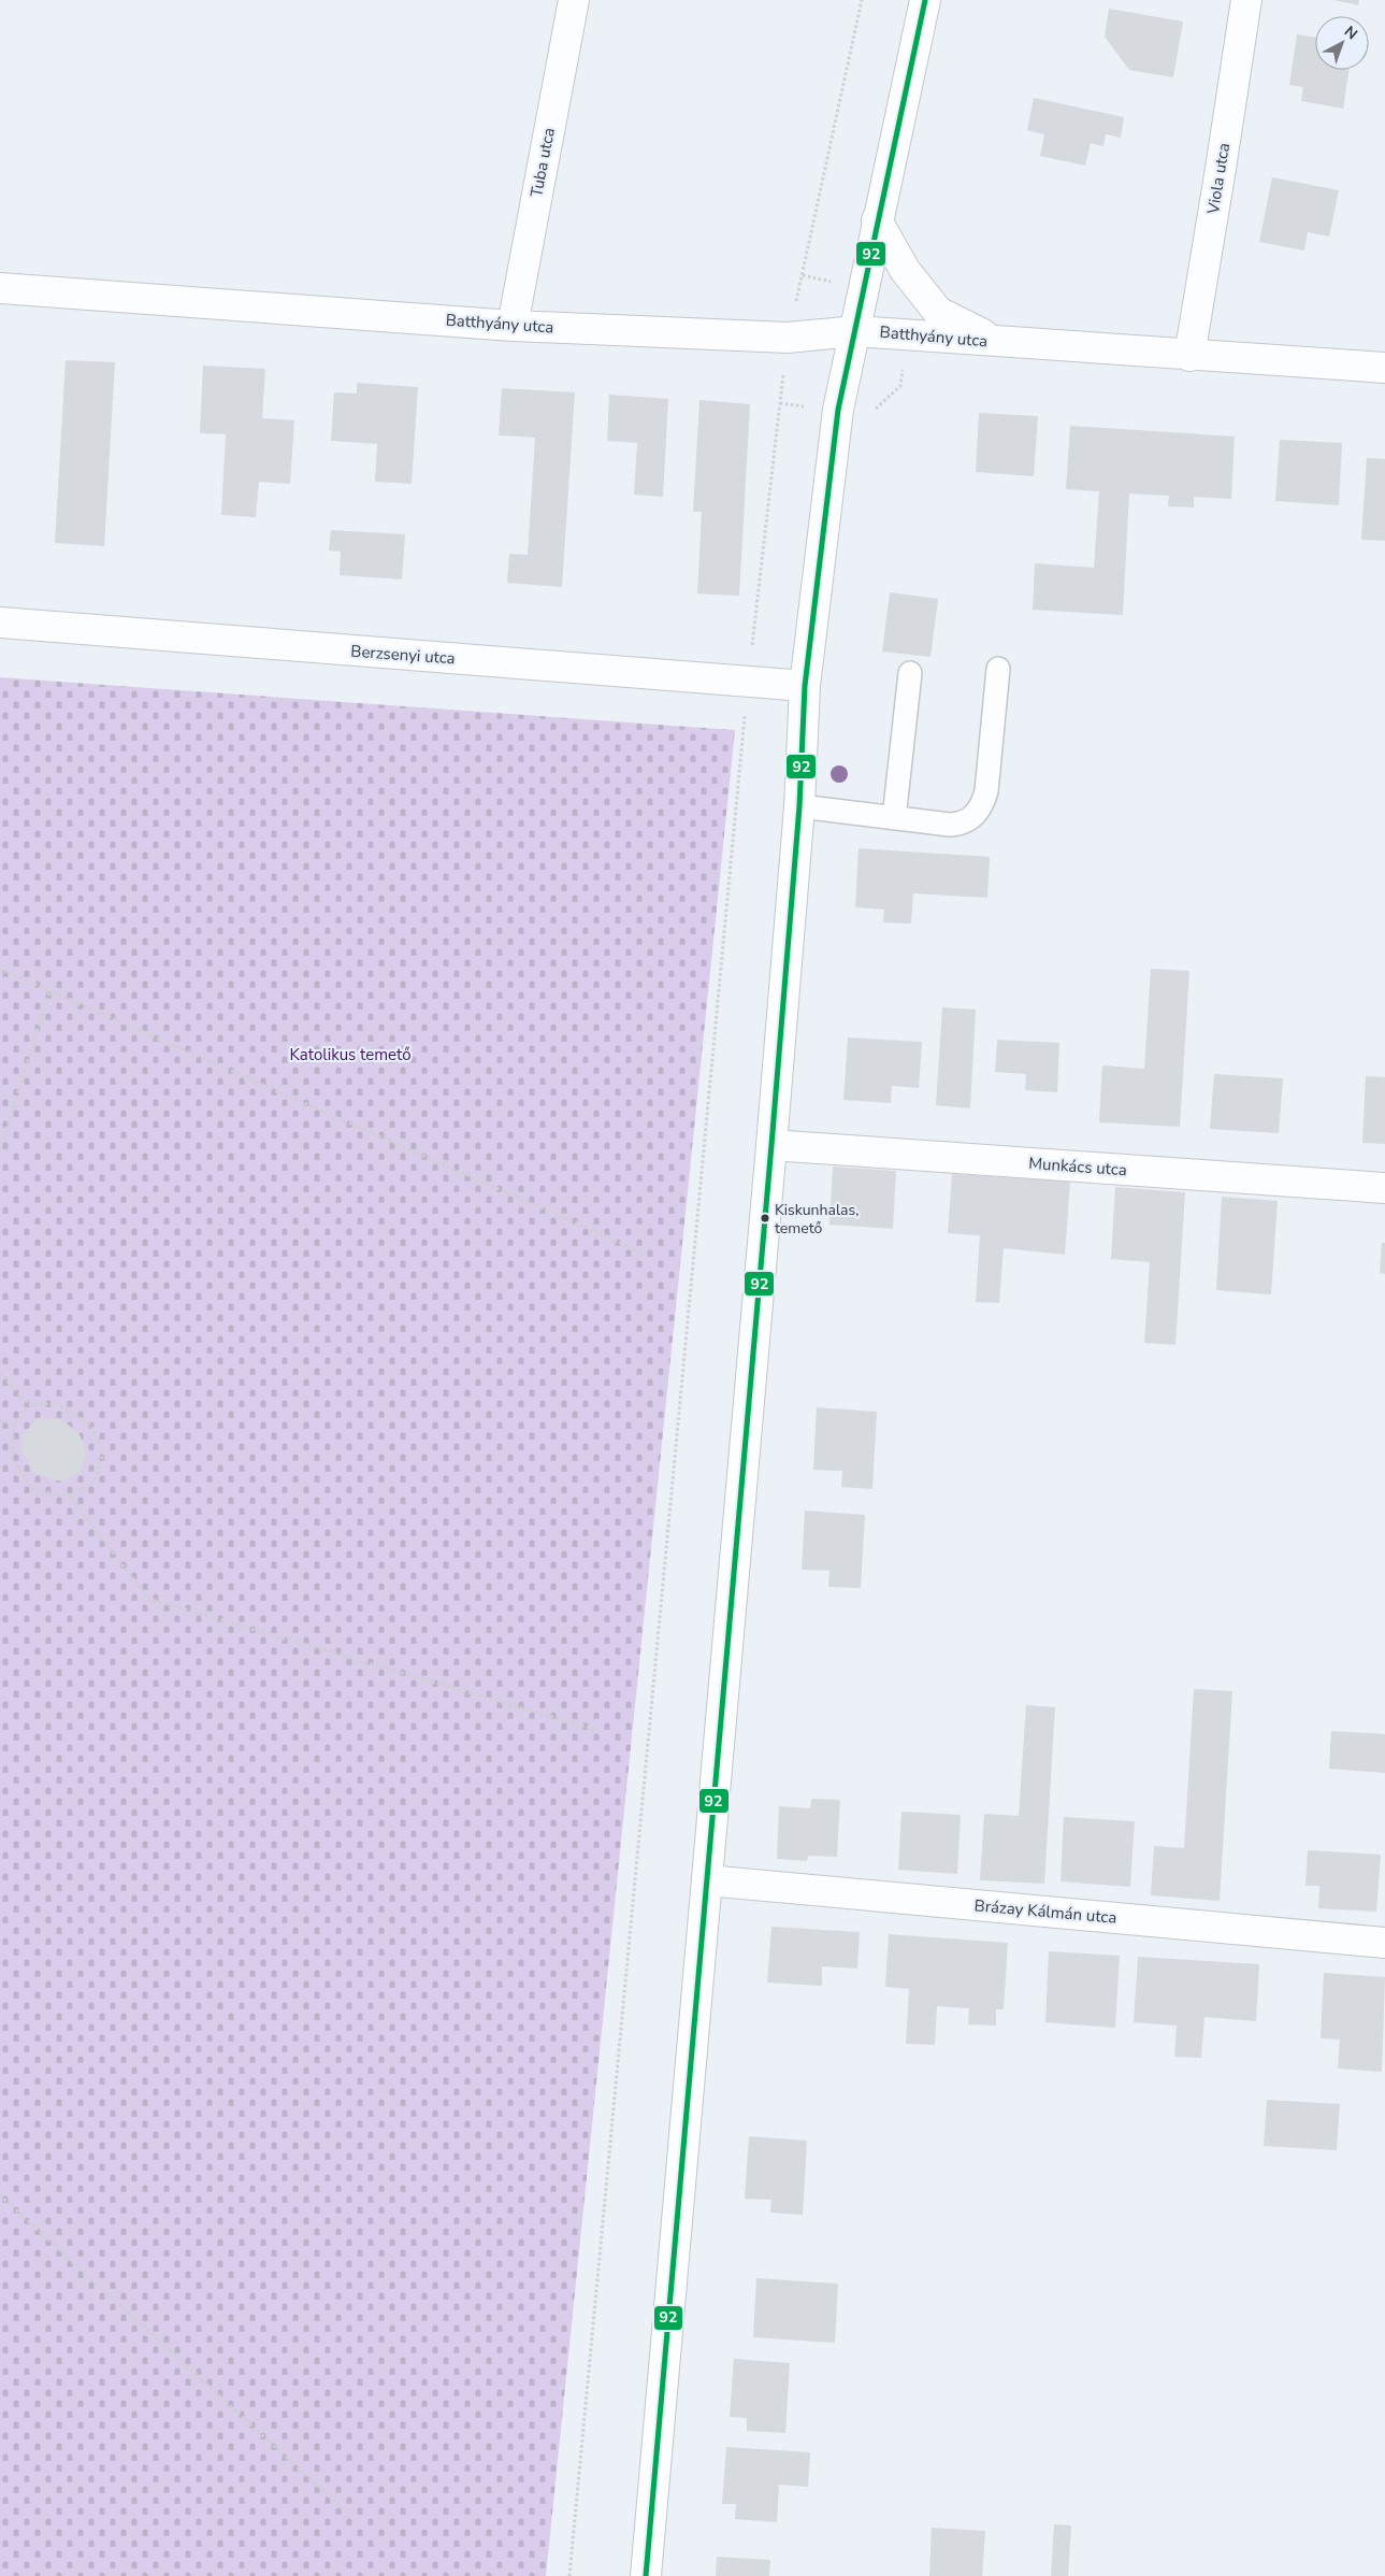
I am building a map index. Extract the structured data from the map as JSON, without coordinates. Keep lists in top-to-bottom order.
{
  "streets": {
    "street": [
      "Tuba utca",
      "Viola utca",
      "Batthyány utca",
      "Berzsenyi utca",
      "Munkács utca",
      "Brázay Kálmán utca"
    ]
  },
  "crossings": [
    ["Tuba utca", "Batthyány utca"],
    ["Viola utca", "Batthyány utca"]
  ],
  "parks": ["Katolikus temető"],
  "places": ["Kiskunhalas, temető"],
  "lines": ["transit line 92"],
  "north": "top right"
}
